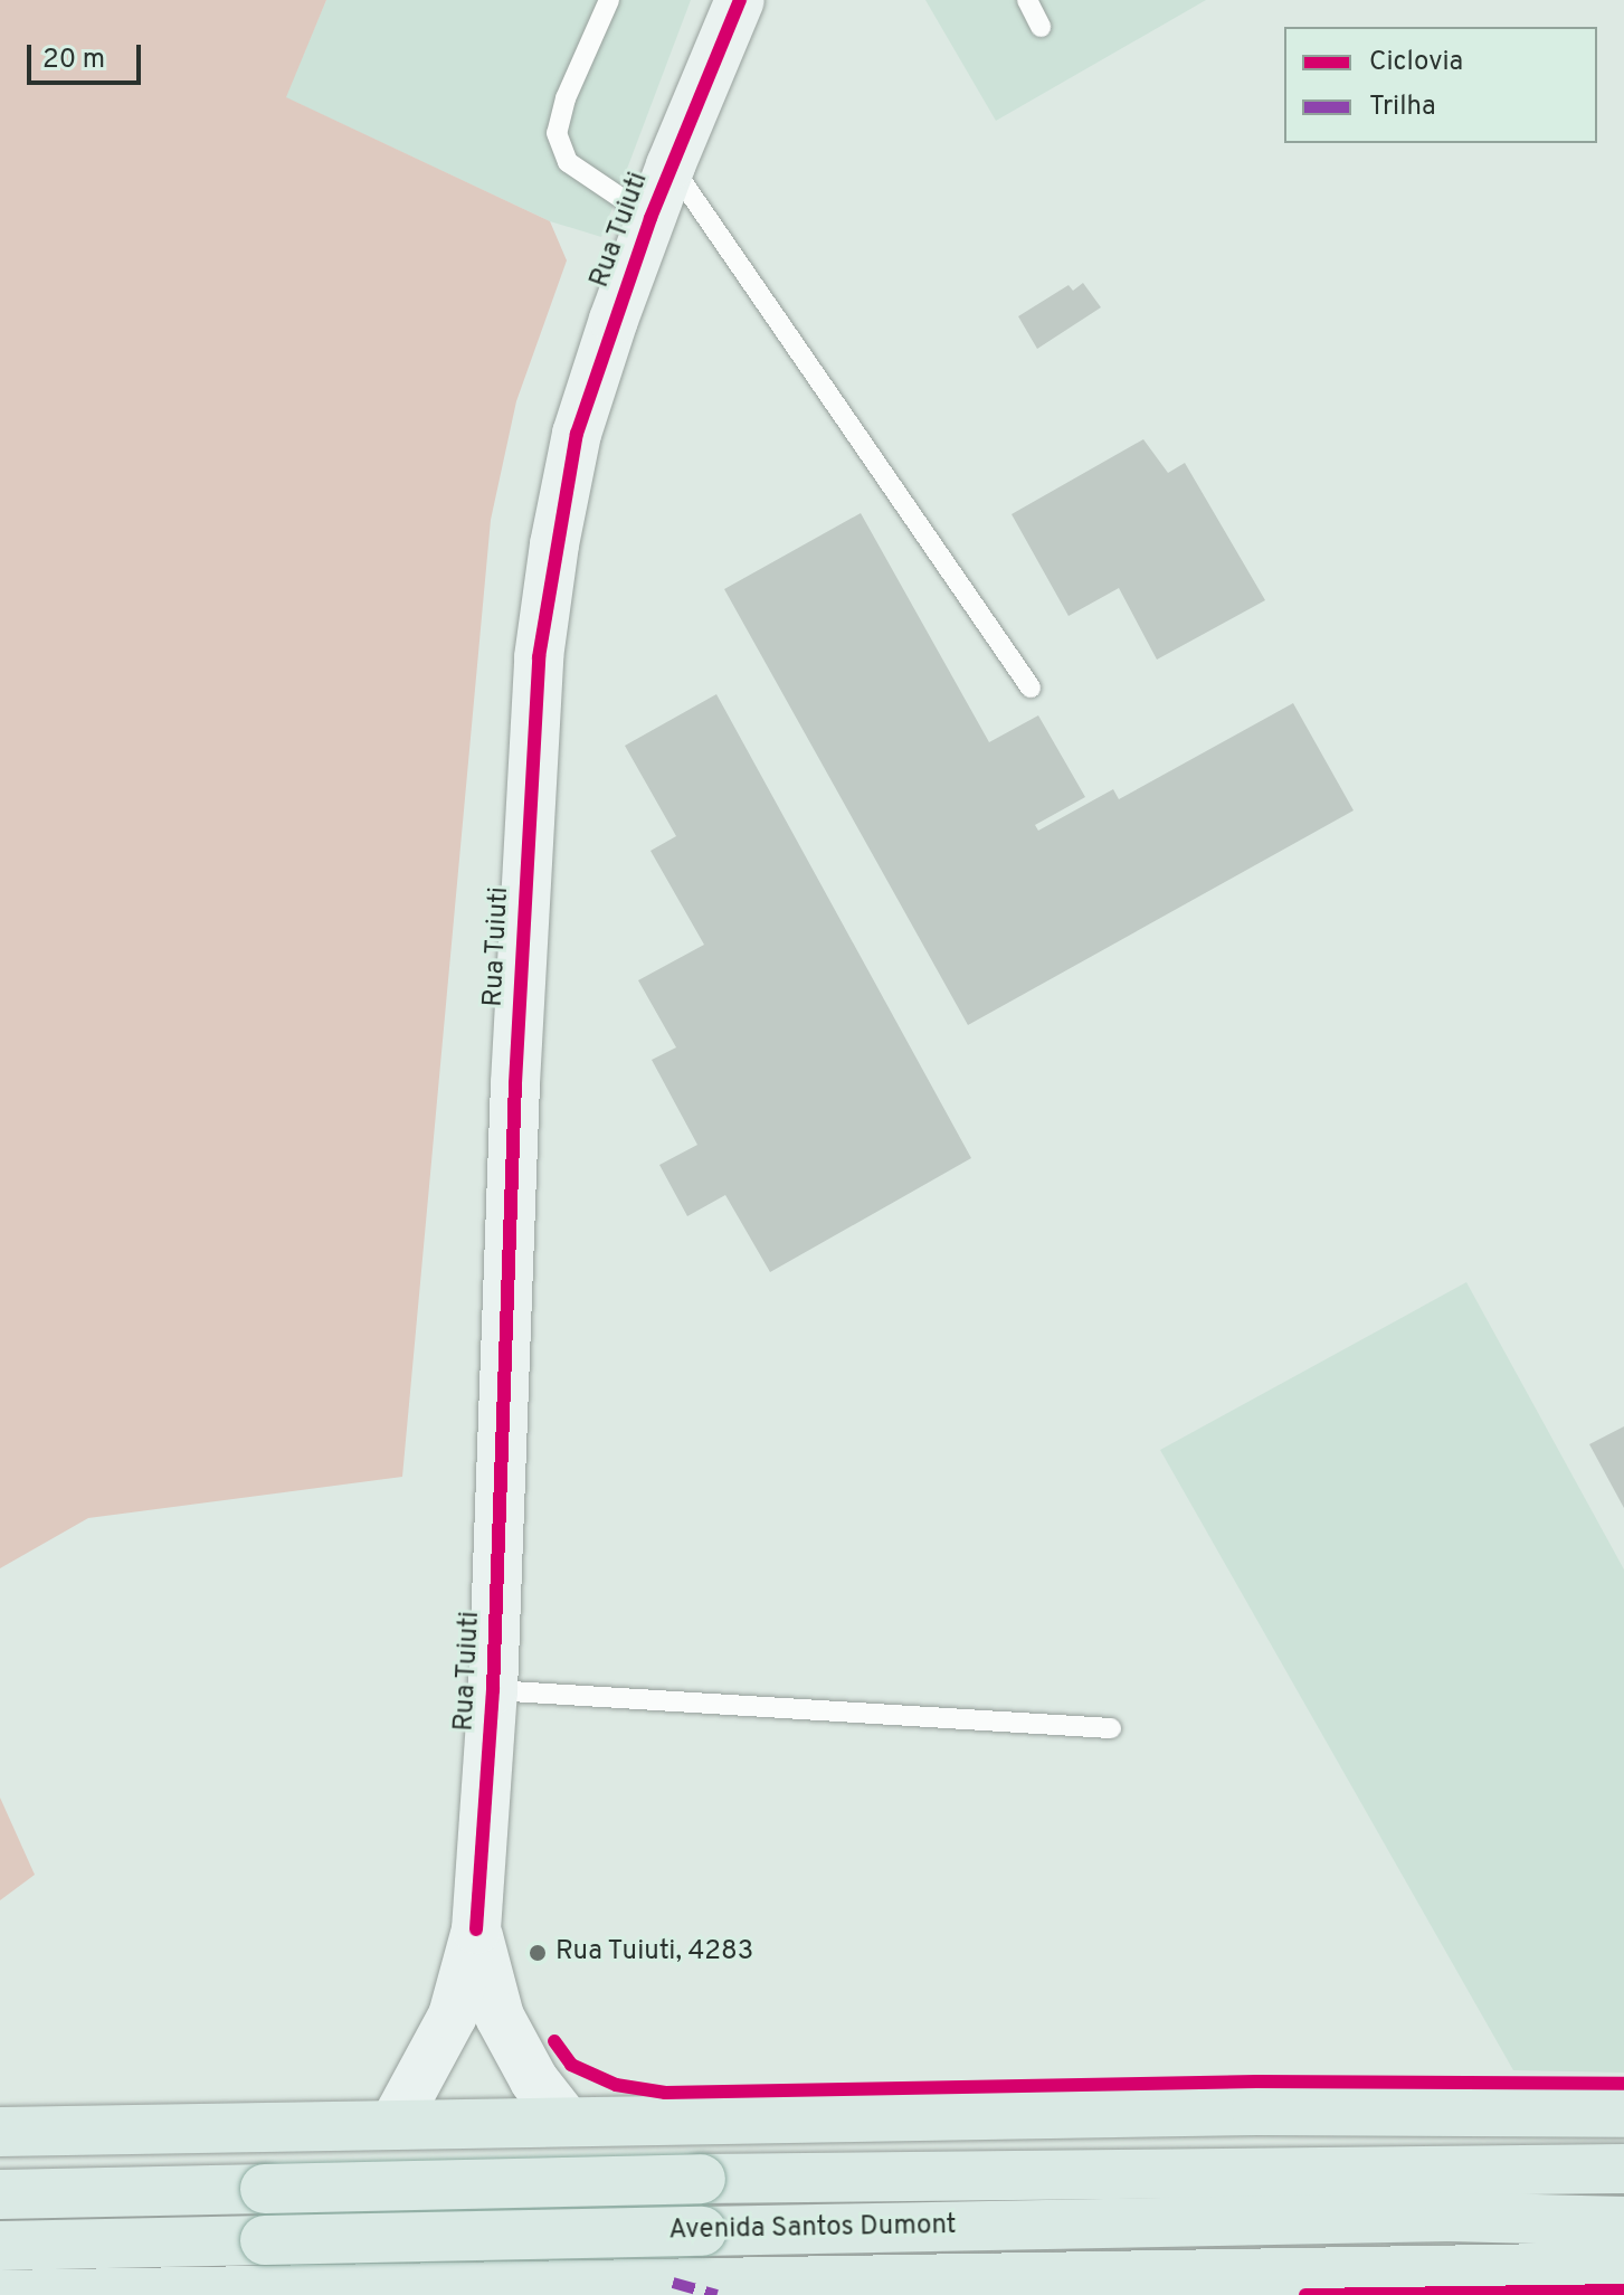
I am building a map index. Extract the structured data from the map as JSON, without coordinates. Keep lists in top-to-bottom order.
{
  "streets": {
    "main road": ["Rua Tuiuti", "Avenida Santos Dumont"]
  },
  "places": ["Rua Tuiuti, 4283"],
  "legend": ["Ciclovia", "Trilha"],
  "scale_bar": "20 m"
}
